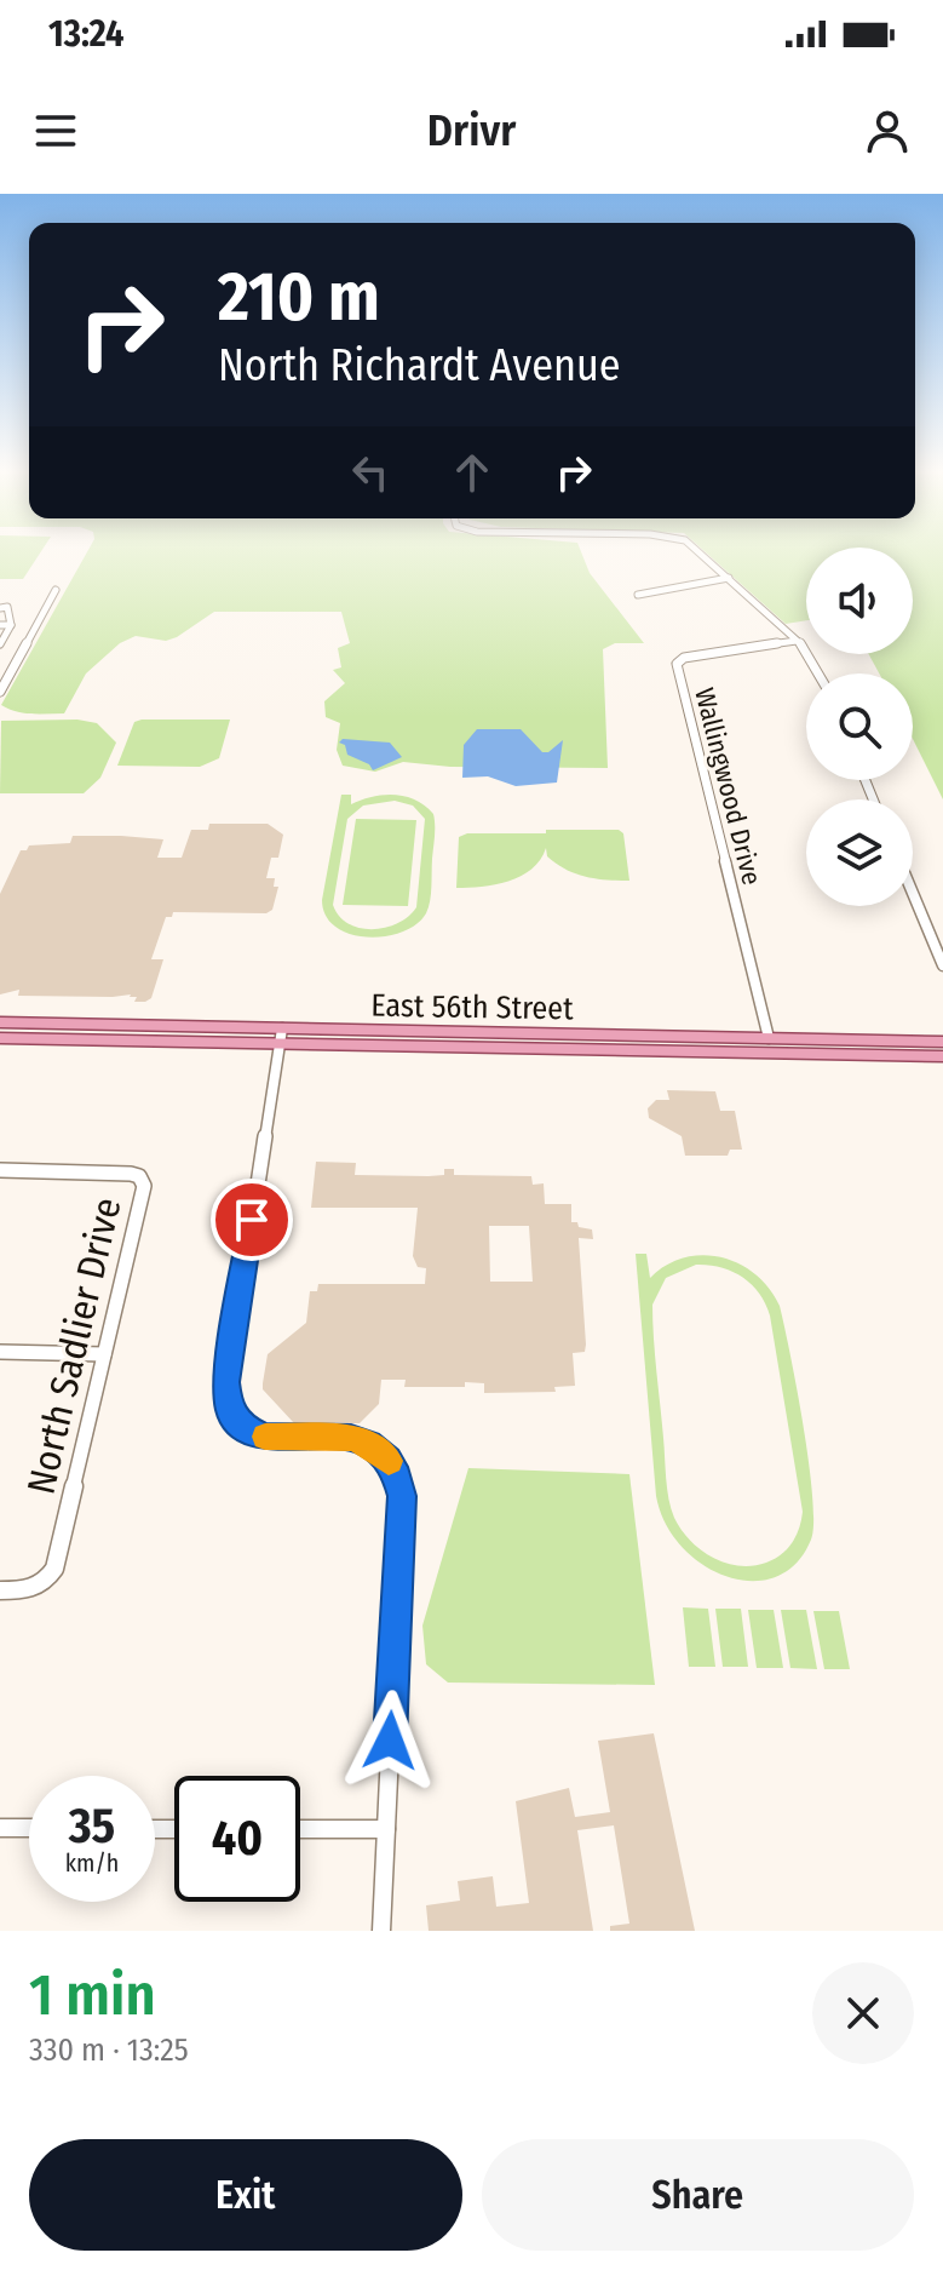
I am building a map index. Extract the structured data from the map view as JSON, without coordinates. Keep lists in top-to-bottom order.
{
  "streets": {
    "main road": ["East 56th Street"],
    "street": ["Wallingwood Drive", "North Sadlier Drive"]
  },
  "crossings": [
    ["Wallingwood Drive", "East 56th Street"]
  ],
  "page": {
    "status": "13:24",
    "header": "Drivr",
    "turn": ["210 m", "North Richardt Avenue"],
    "speed": "35 km/h",
    "limit": "40",
    "heading": ["1 min", "330 m · 13:25"],
    "buttons": ["Exit", "Share"]
  }
}
